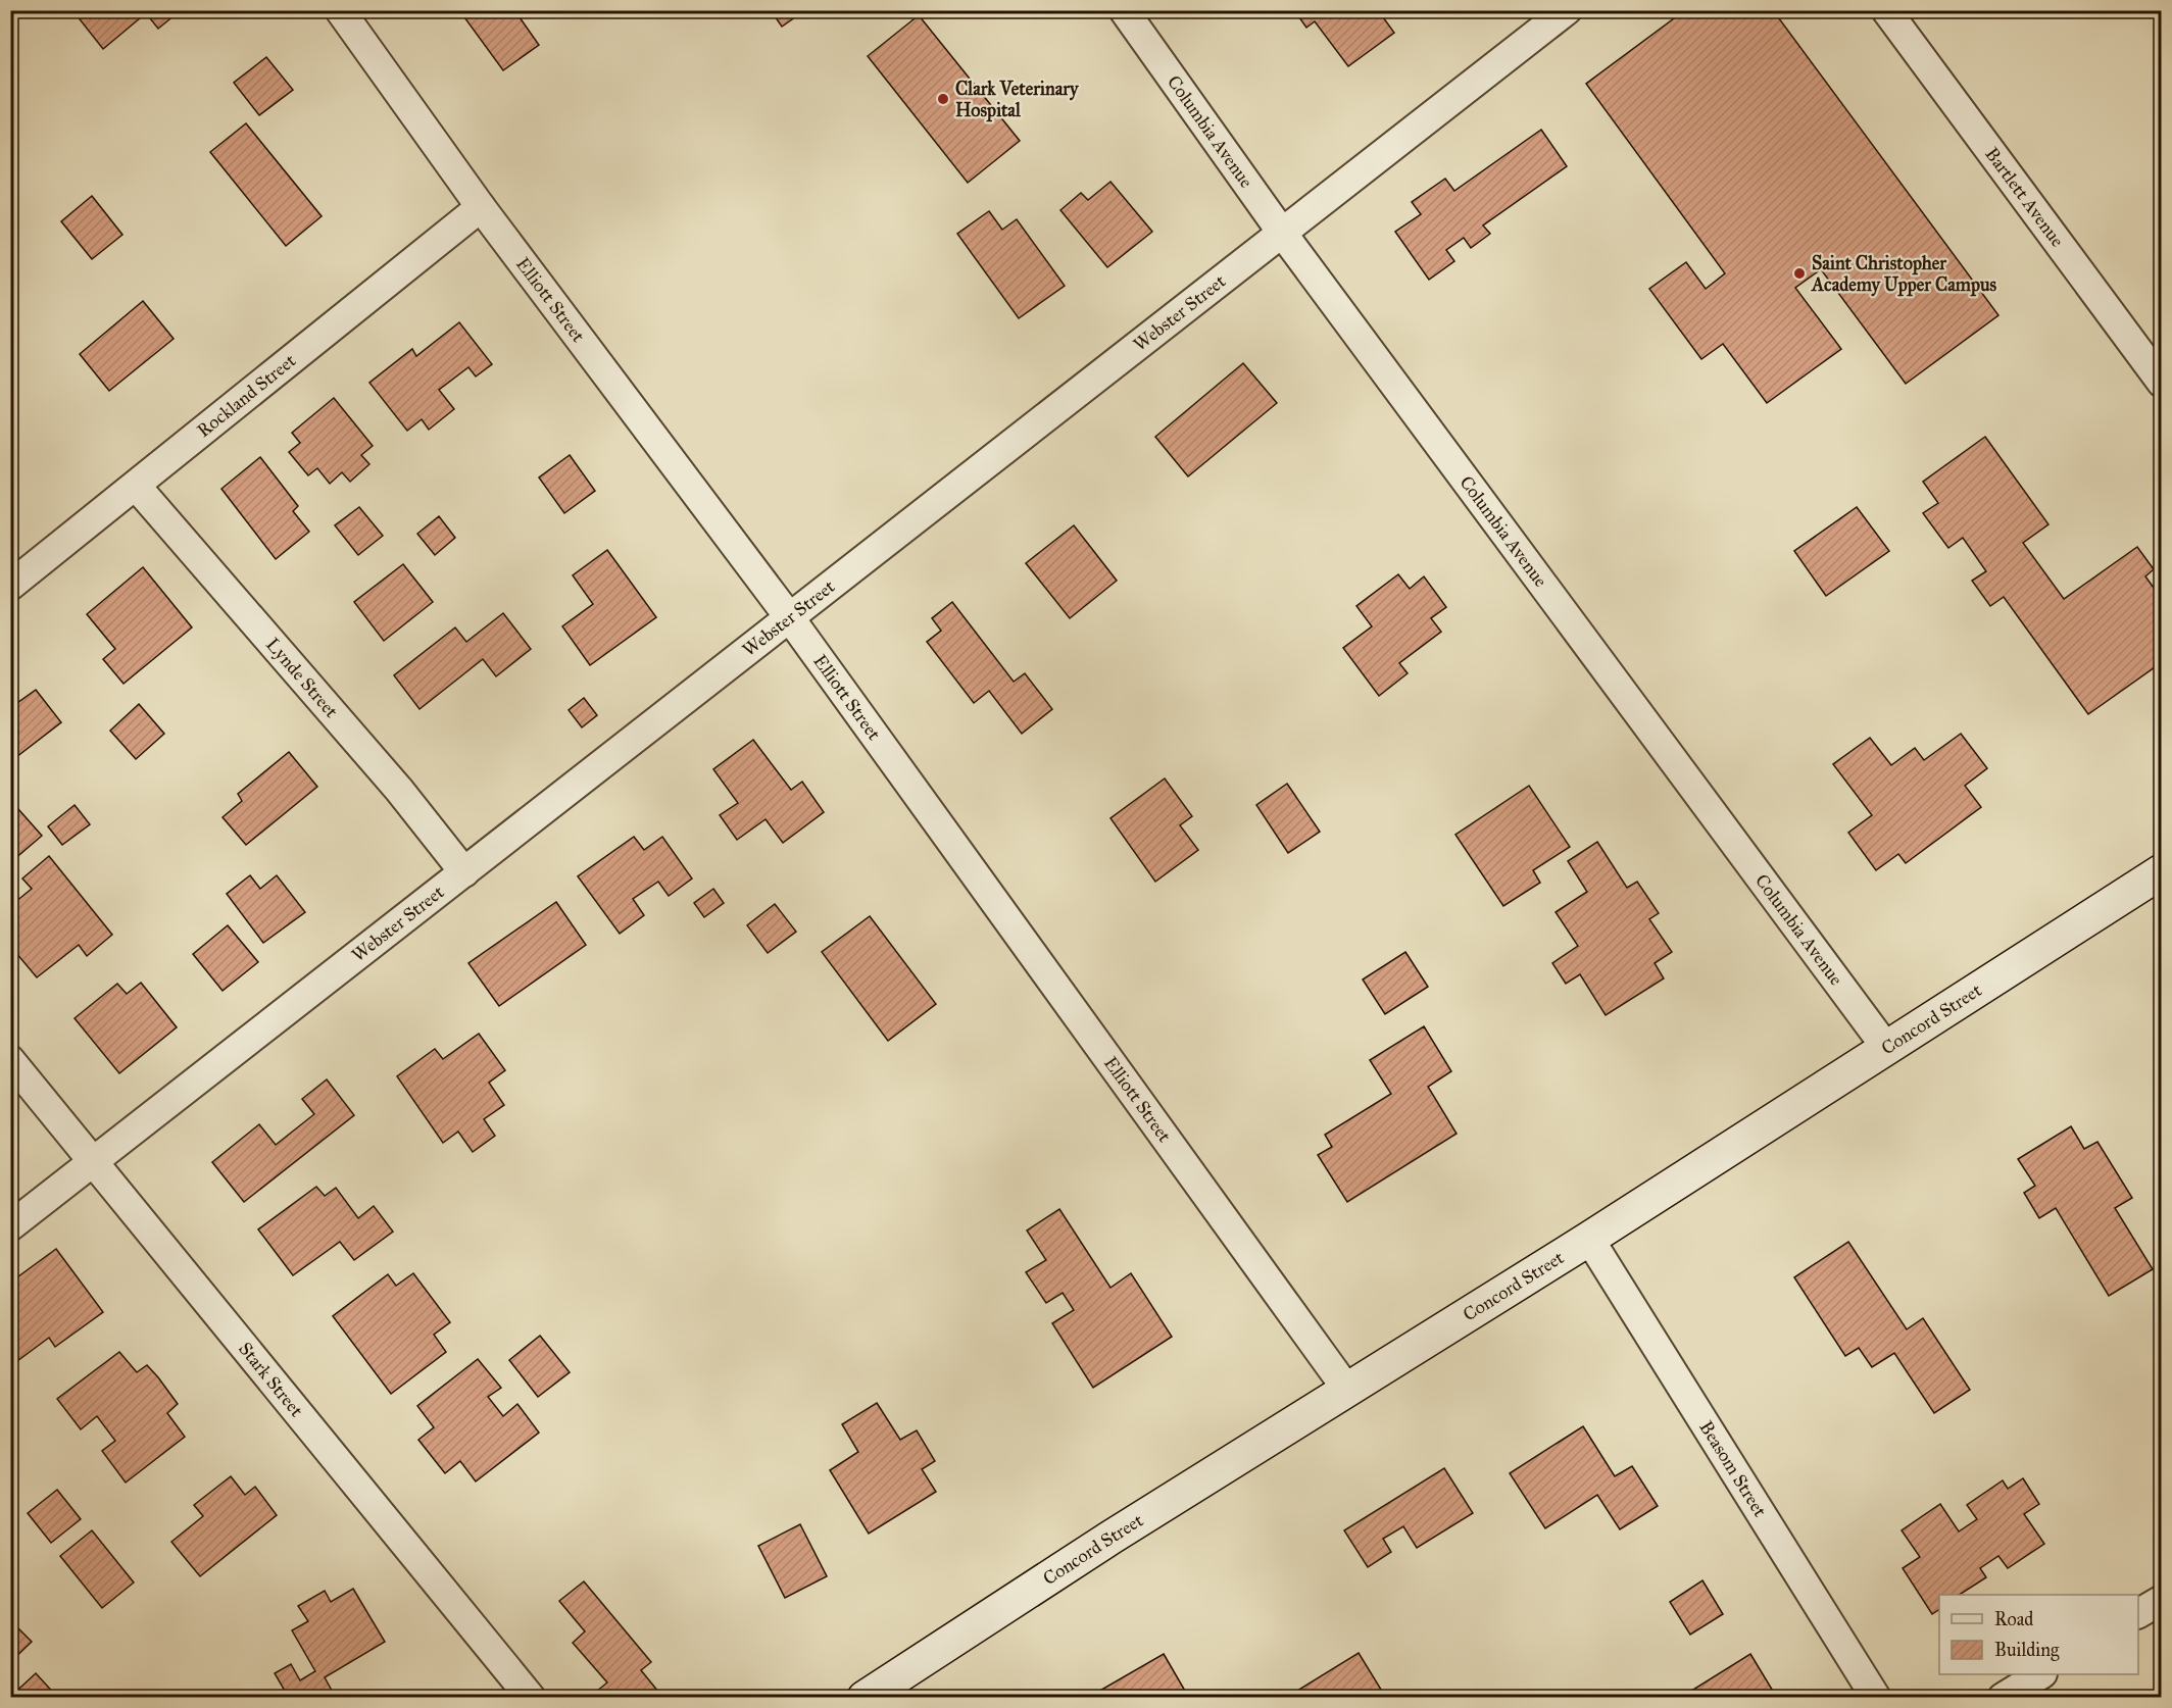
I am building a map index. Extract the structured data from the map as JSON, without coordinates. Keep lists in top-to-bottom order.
{
  "streets": {
    "main road": ["Concord Street"],
    "street": [
      "Columbia Avenue",
      "Bartlett Avenue",
      "Elliott Street",
      "Webster Street",
      "Rockland Street",
      "Lynde Street",
      "Stark Street",
      "Beasom Street"
    ]
  },
  "crossings": [
    ["Columbia Avenue", "Webster Street"],
    ["Columbia Avenue", "Concord Street"],
    ["Elliott Street", "Webster Street"],
    ["Elliott Street", "Rockland Street"],
    ["Elliott Street", "Concord Street"],
    ["Webster Street", "Lynde Street"],
    ["Webster Street", "Stark Street"],
    ["Rockland Street", "Lynde Street"],
    ["Concord Street", "Beasom Street"]
  ],
  "places": ["Clark Veterinary Hospital", "Saint Christopher Academy Upper Campus"],
  "legend": ["Road", "Building"]
}
